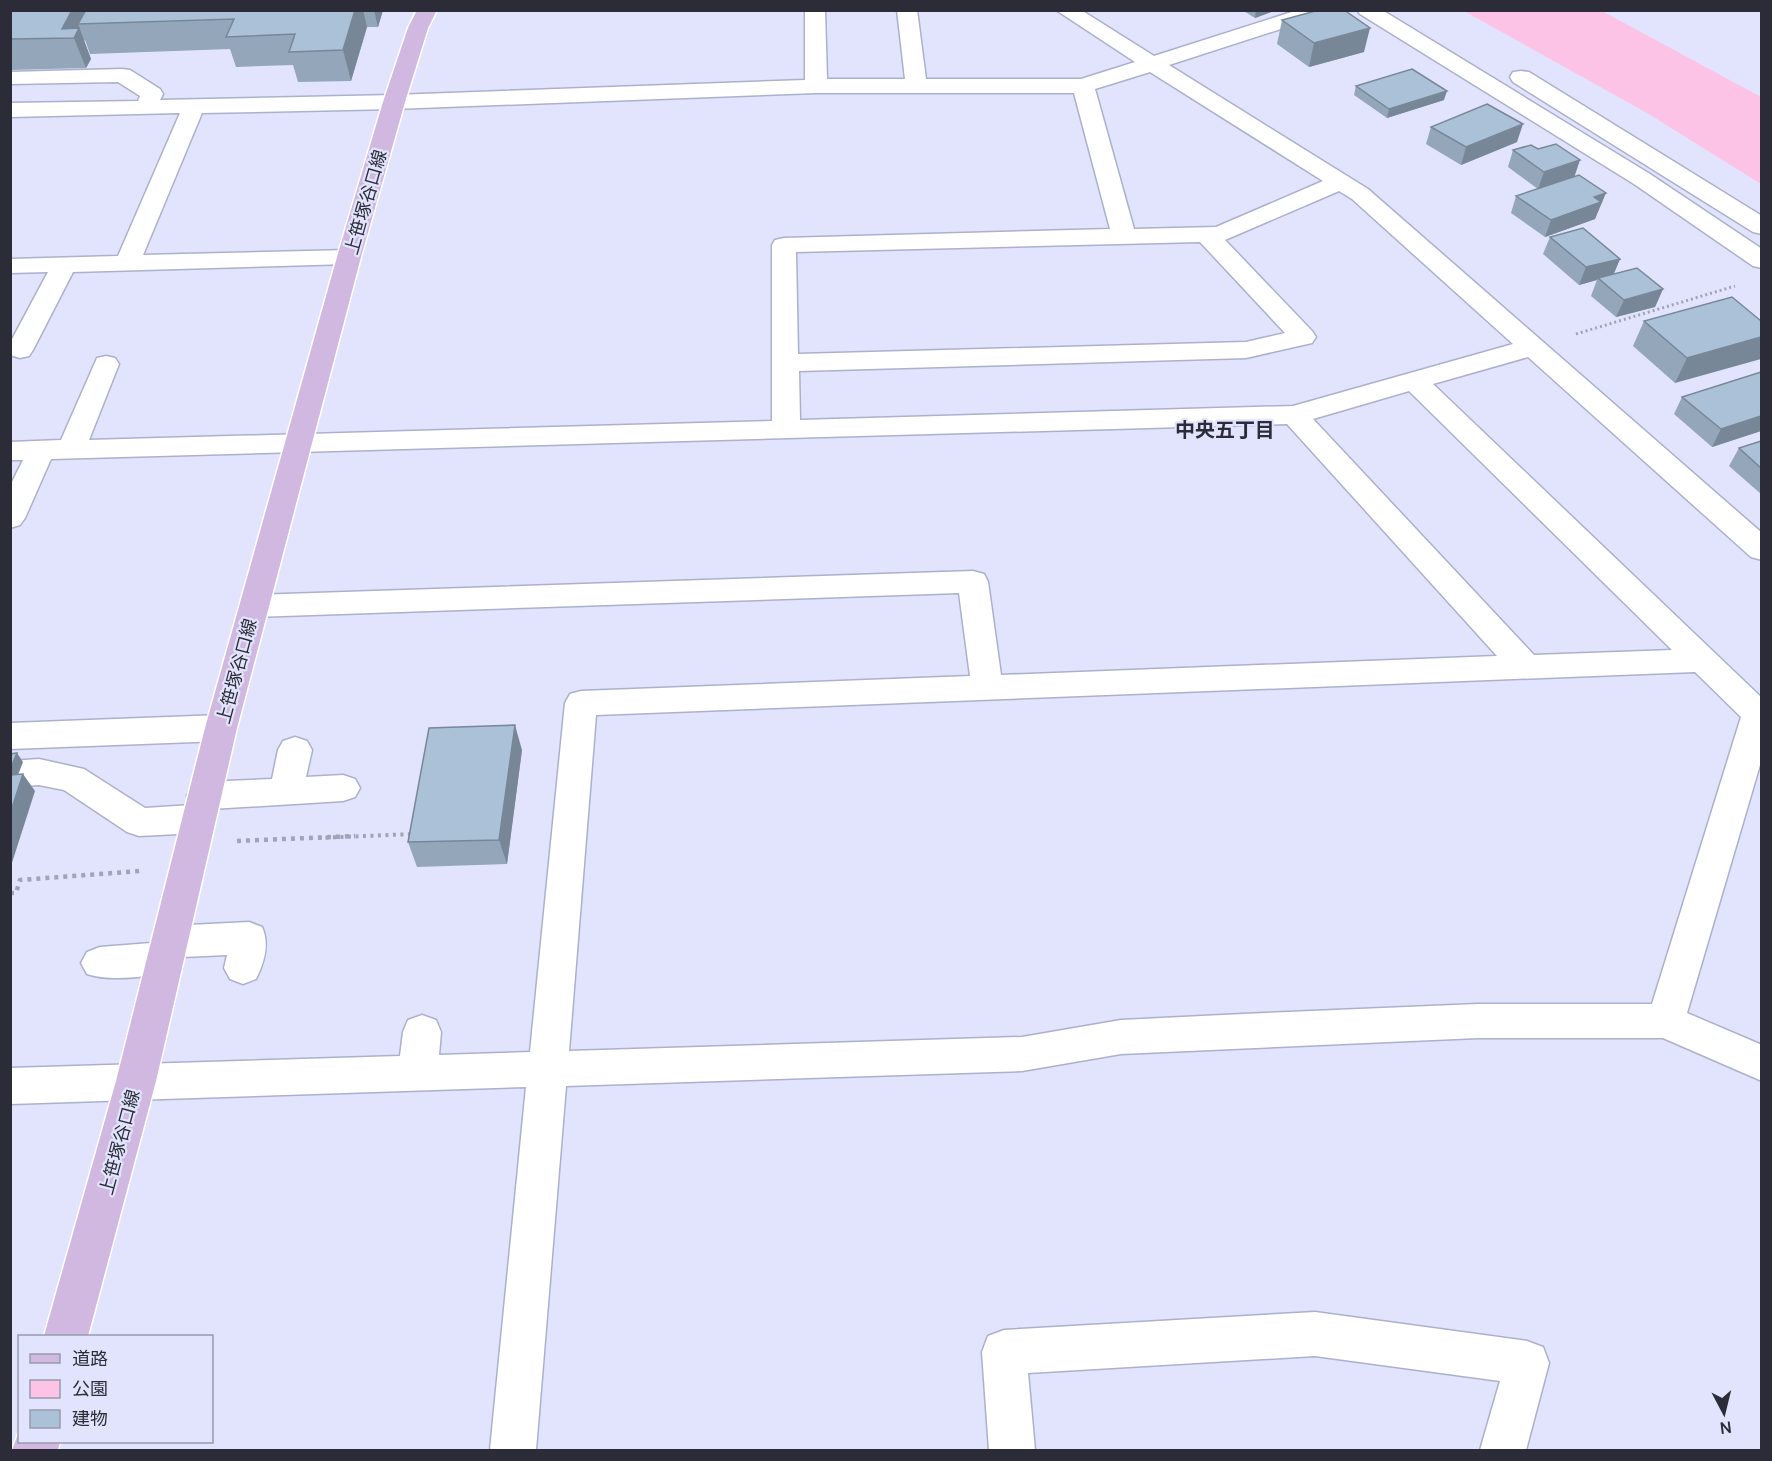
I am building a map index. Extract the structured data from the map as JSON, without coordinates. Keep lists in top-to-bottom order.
{
  "streets": {
    "main road": ["上笹塚谷口線"]
  },
  "districts": ["中央五丁目"],
  "legend": ["道路", "公園", "建物"],
  "north": "bottom"
}
